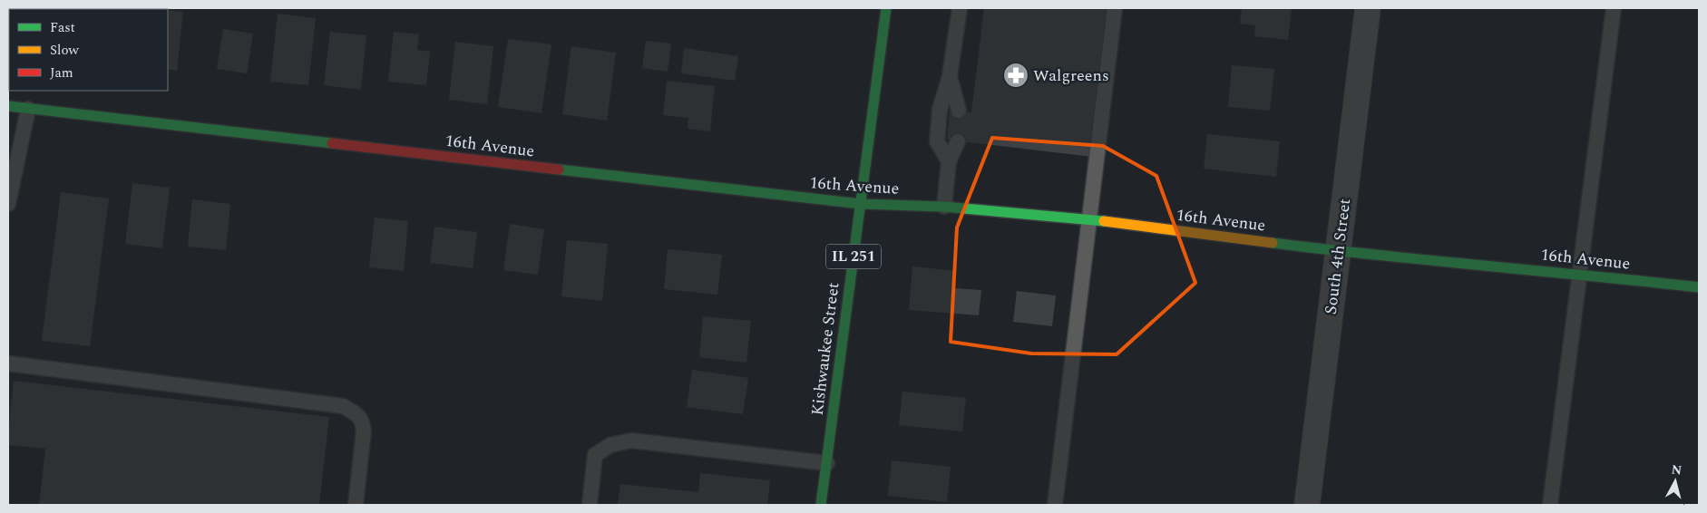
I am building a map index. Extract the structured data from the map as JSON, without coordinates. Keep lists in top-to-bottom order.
{
  "streets": {
    "street": [
      "16th Avenue",
      "IL 251",
      "South 4th Street",
      "Kishwaukee Street"
    ]
  },
  "crossings": [
    ["16th Avenue", "South 4th Street"],
    ["16th Avenue", "Kishwaukee Street"]
  ],
  "places": {
    "pharmacy": ["Walgreens"]
  },
  "legend": ["Fast", "Slow", "Jam"],
  "north": "top"
}
